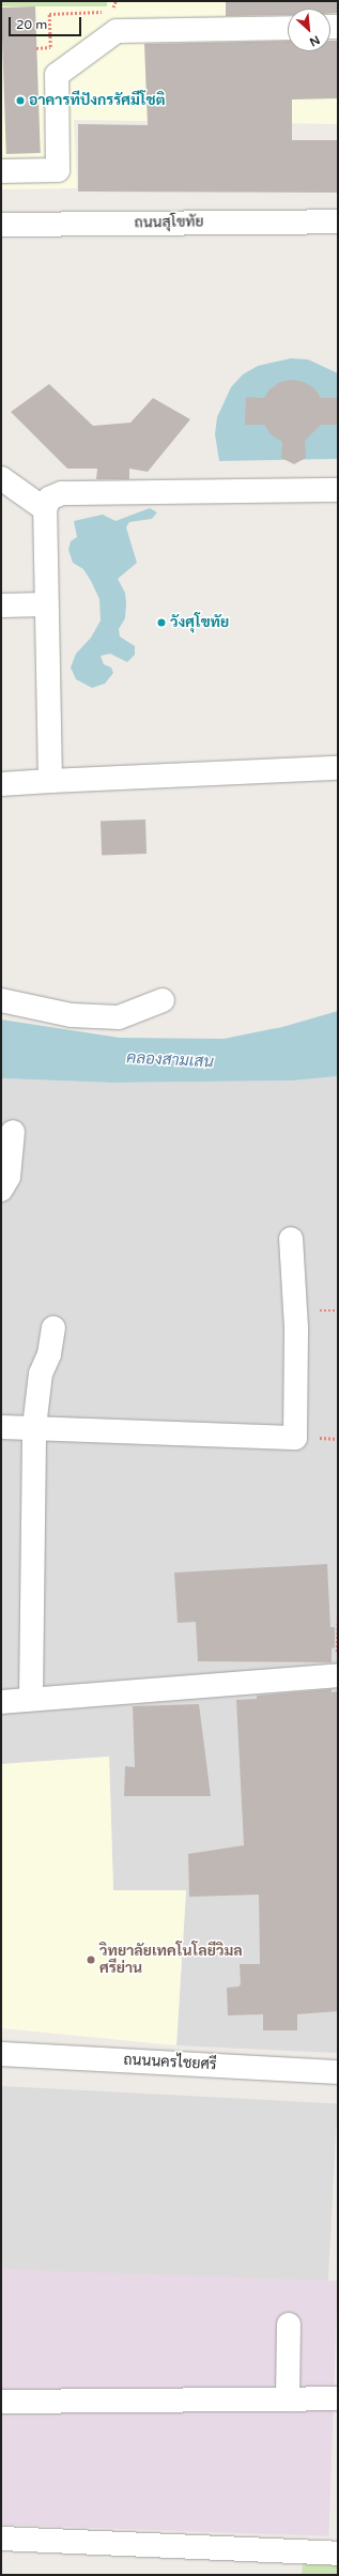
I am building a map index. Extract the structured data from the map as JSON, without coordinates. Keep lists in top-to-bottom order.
{
  "streets": {
    "street": ["ถนนสุโขทัย", "ถนนนครไชยศรี"]
  },
  "water": ["คลองสามเสน"],
  "places": ["อาคารทีปังกรรัศมีโชติ", "วังศุโขทัย", "วิทยาลัยเทคโนโลยีวิมล ศรีย่าน"],
  "scale_bar": "20 m",
  "north": "bottom right"
}
